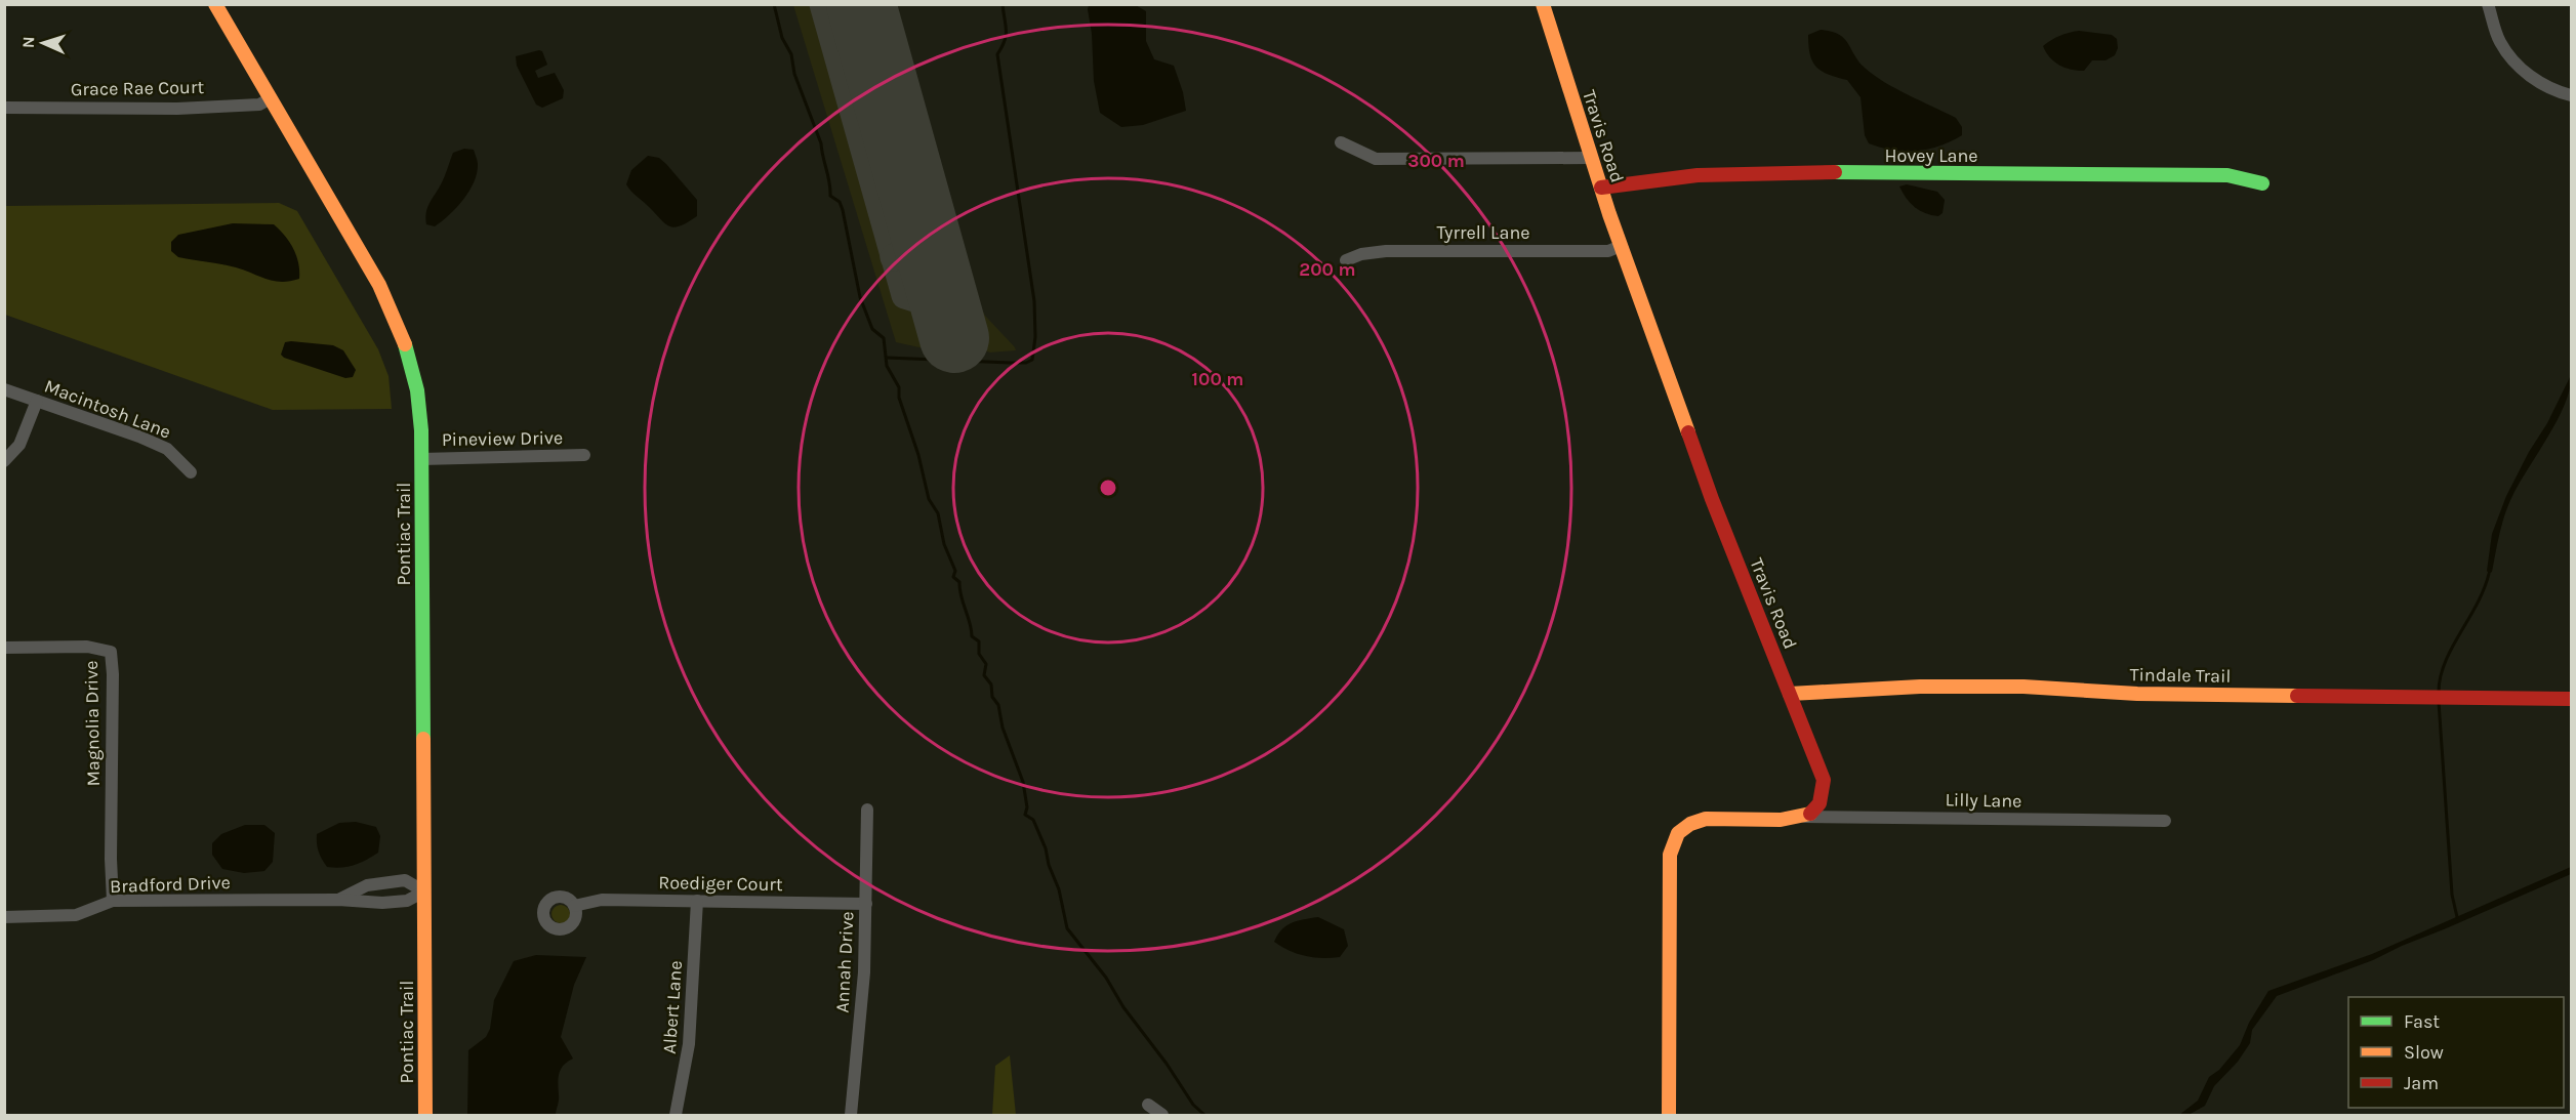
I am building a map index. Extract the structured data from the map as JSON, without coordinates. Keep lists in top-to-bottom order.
{
  "streets": {
    "street": [
      "Grace Rae Court",
      "Travis Road",
      "Hovey Lane",
      "Tyrrell Lane",
      "Macintosh Lane",
      "Pineview Drive",
      "Pontiac Trail",
      "Tindale Trail",
      "Magnolia Drive",
      "Lilly Lane",
      "Roediger Court",
      "Bradford Drive",
      "Annah Drive",
      "Albert Lane"
    ]
  },
  "crossings": [
    ["Grace Rae Court", "Pontiac Trail"],
    ["Travis Road", "Hovey Lane"],
    ["Travis Road", "Tyrrell Lane"],
    ["Travis Road", "Tindale Trail"],
    ["Travis Road", "Lilly Lane"],
    ["Pineview Drive", "Pontiac Trail"],
    ["Pontiac Trail", "Bradford Drive"],
    ["Magnolia Drive", "Bradford Drive"],
    ["Roediger Court", "Annah Drive"],
    ["Roediger Court", "Albert Lane"]
  ],
  "legend": ["Fast", "Slow", "Jam"],
  "north": "left",
  "rings": ["300 m", "200 m", "100 m"]
}
